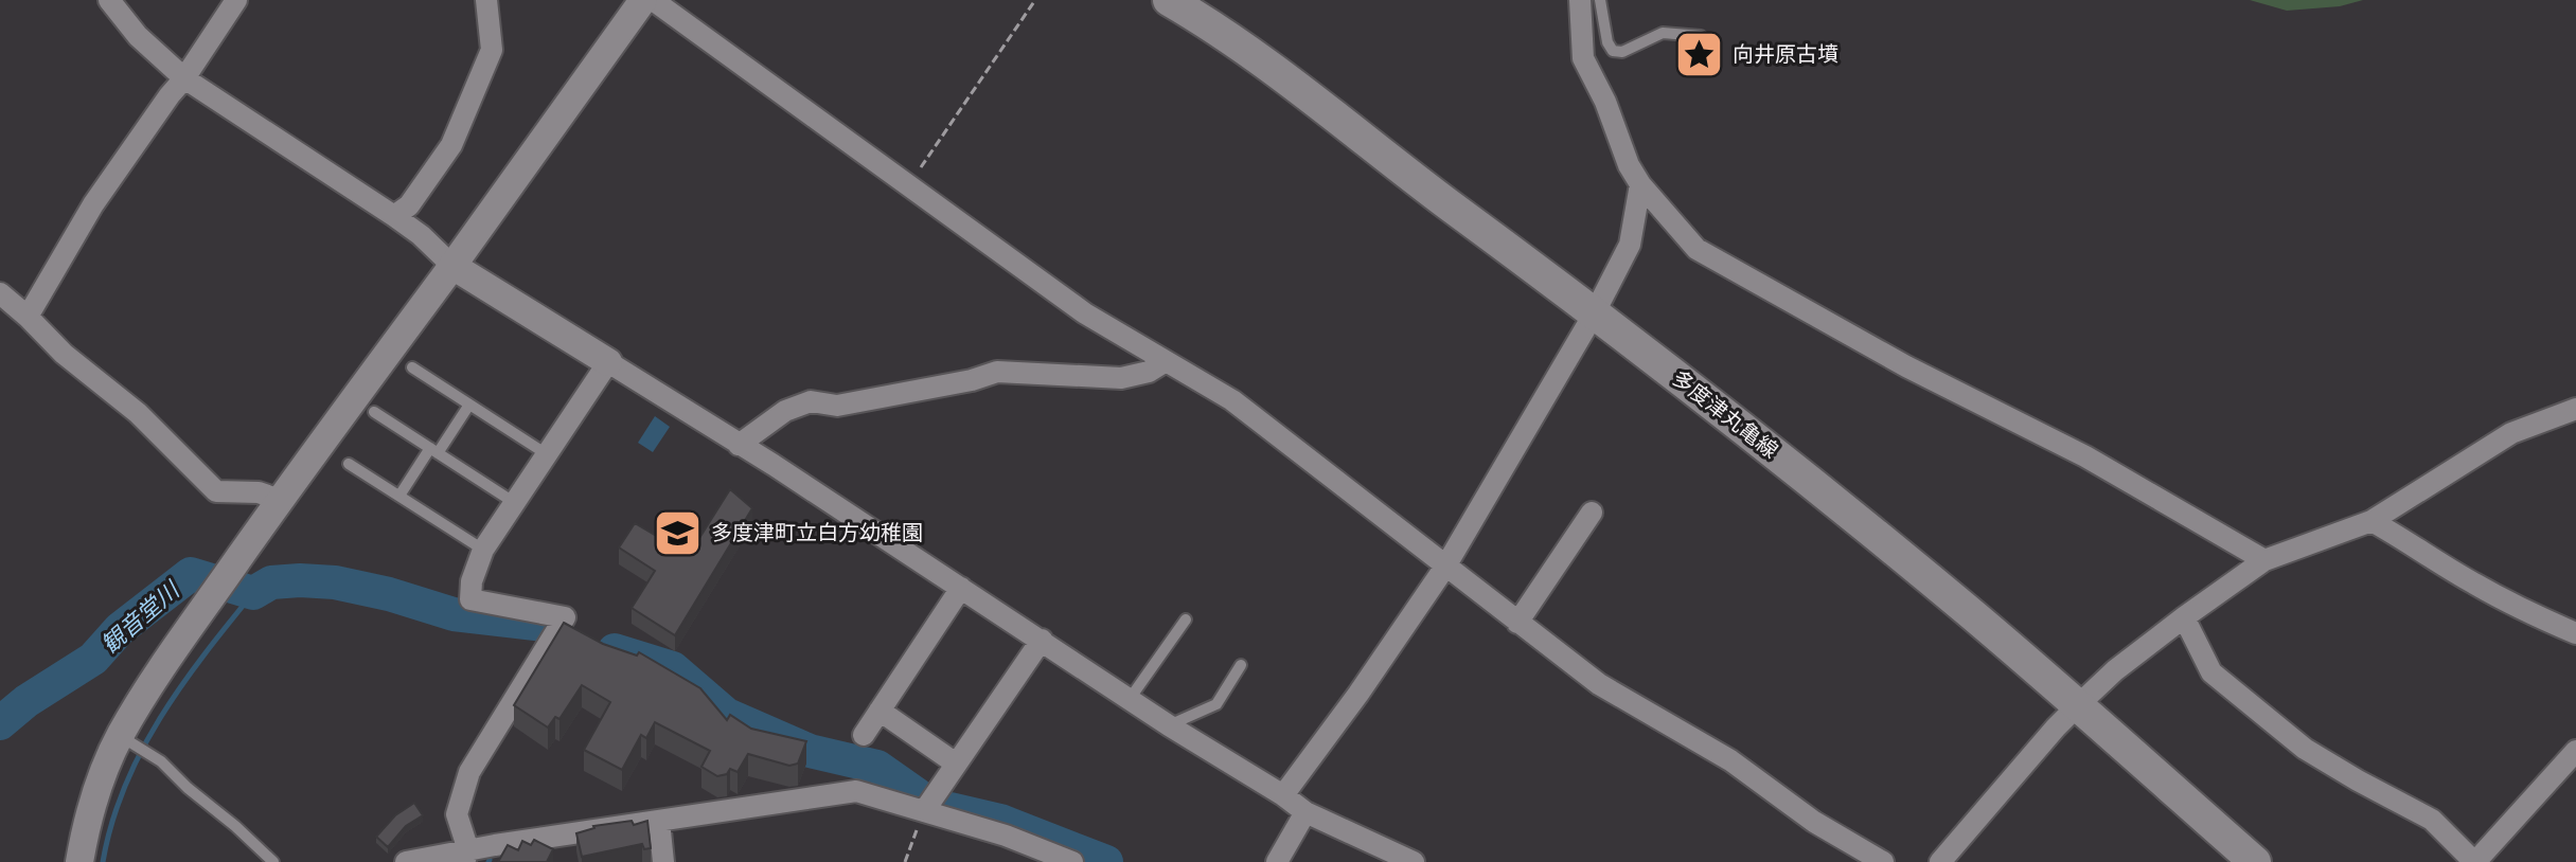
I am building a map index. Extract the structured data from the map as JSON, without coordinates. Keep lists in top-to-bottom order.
{
  "streets": {
    "main road": ["多度津丸亀線"]
  },
  "water": ["観音堂川"],
  "places": {
    "place": ["向井原古墳"],
    "school or university": ["多度津町立白方幼稚園"]
  }
}
